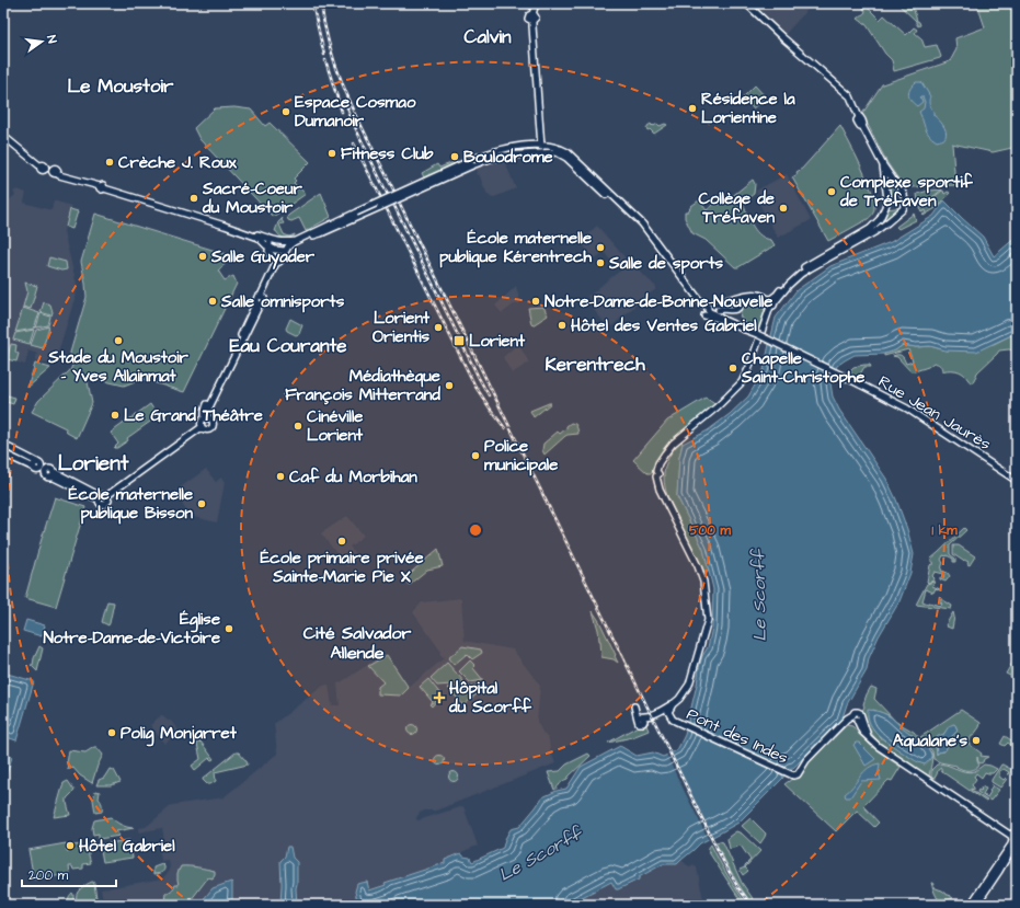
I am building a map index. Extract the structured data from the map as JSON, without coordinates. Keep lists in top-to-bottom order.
{
  "streets": {
    "main road": ["Rue Jean Jaurès", "Pont des Indes"]
  },
  "districts": [
    "Calvin",
    "Le Moustoir",
    "Eau Courante",
    "Kerentrech",
    "Lorient",
    "Cité Salvador Allende"
  ],
  "water": ["Le Scorff"],
  "places": {
    "other": [
      "Résidence la Lorientine",
      "Espace Cosmao Dumanoir",
      "Fitness Club",
      "Boulodrome",
      "Crèche J. Roux",
      "Complexe sportif de Tréfaven",
      "Sacré-Coeur du Moustoir",
      "Collège de Tréfaven",
      "École maternelle publique Kérentrech",
      "Salle Guyader",
      "Salle de sports",
      "Salle omnisports",
      "Notre-Dame-de-Bonne-Nouvelle",
      "Hôtel des Ventes Gabriel",
      "Lorient Orientis",
      "Stade du Moustoir – Yves Allainmat",
      "Chapelle Saint-Christophe",
      "Médiathèque François Mitterrand",
      "Le Grand Théâtre",
      "Cinéville Lorient",
      "Police municipale",
      "Caf du Morbihan",
      "École maternelle publique Bisson",
      "École primaire privée Sainte-Marie Pie X",
      "Église Notre-Dame-de-Victoire",
      "Polig Monjarret",
      "Aqualane's",
      "Hôtel Gabriel"
    ],
    "transit": ["Lorient"],
    "health": ["Hôpital du Scorff"]
  },
  "scale_bar": "200 m",
  "north": "right",
  "rings": ["500 m", "1 km"]
}
